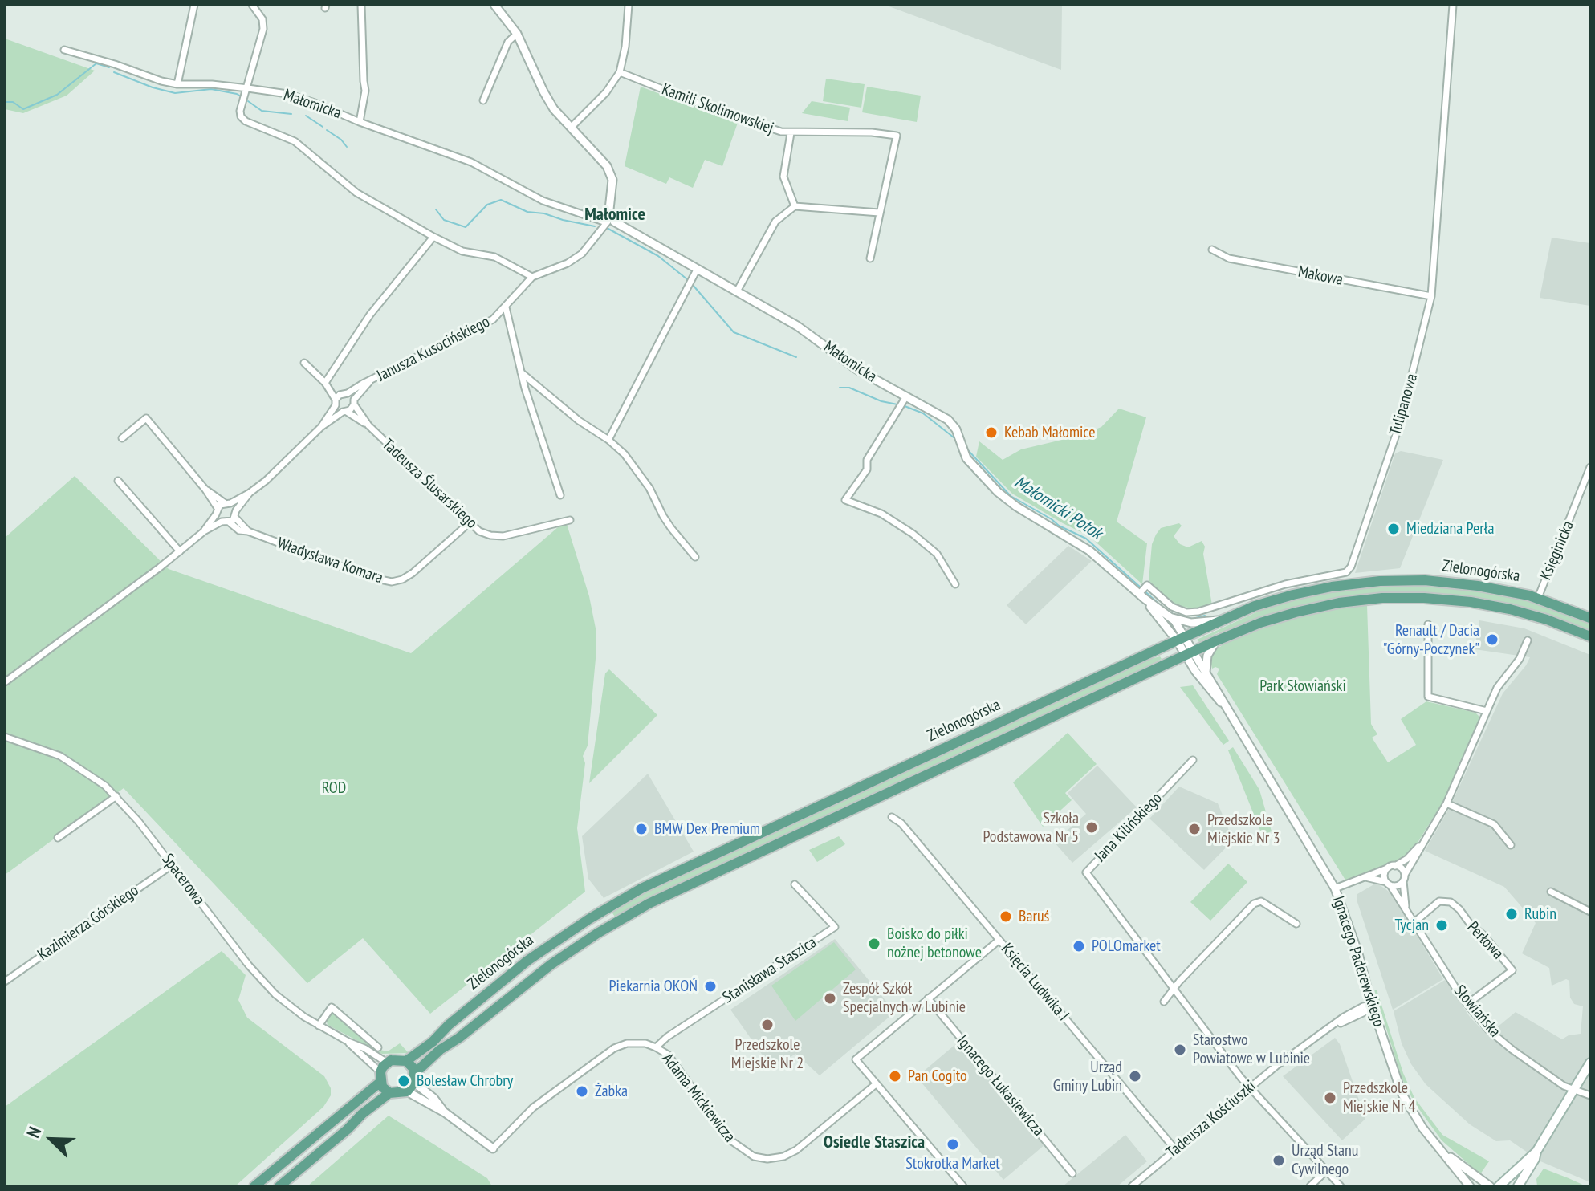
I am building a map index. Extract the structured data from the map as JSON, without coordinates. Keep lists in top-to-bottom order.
{
  "streets": {
    "main road": ["Zielonogórska"],
    "street": [
      "Małomicka",
      "Kamili Skolimowskiej",
      "Makowa",
      "Janusza Kusocińskiego",
      "Tulipanowa",
      "Tadeusza Ślusarskiego",
      "Księginicka",
      "Władysława Komara",
      "Jana Kilińskiego",
      "Spacerowa",
      "Kazimierza Górskiego",
      "Perłowa",
      "Ignacego Paderewskiego",
      "Stanisława Staszica",
      "Księcia Ludwika I",
      "Słowiańska",
      "Ignacego Łukasiewicza",
      "Adama Mickiewicza",
      "Tadeusza Kościuszki"
    ]
  },
  "crossings": [
    ["Małomicka", "Janusza Kusocińskiego"],
    ["Małomicka", "Tulipanowa"],
    ["Małomicka", "Zielonogórska"],
    ["Makowa", "Tulipanowa"],
    ["Janusza Kusocińskiego", "Tadeusza Ślusarskiego"],
    ["Tadeusza Ślusarskiego", "Władysława Komara"],
    ["Księginicka", "Zielonogórska"],
    ["Zielonogórska", "Spacerowa"],
    ["Jana Kilińskiego", "Tadeusza Kościuszki"],
    ["Spacerowa", "Kazimierza Górskiego"],
    ["Perłowa", "Słowiańska"],
    ["Ignacego Paderewskiego", "Tadeusza Kościuszki"],
    ["Stanisława Staszica", "Adama Mickiewicza"],
    ["Księcia Ludwika I", "Tadeusza Kościuszki"]
  ],
  "districts": ["Małomice", "Osiedle Staszica"],
  "water": ["Małomicki Potok"],
  "parks": ["Park Słowiański", "ROD"],
  "places": [
    "Kebab Małomice",
    "Miedziana Perła",
    "Renault / Dacia \"Górny-Poczynek\"",
    "Szkoła Podstawowa Nr 5",
    "BMW Dex Premium",
    "Przedszkole Miejskie Nr 3",
    "Rubin",
    "Baruś",
    "Tycjan",
    "Boisko do piłki nożnej betonowe",
    "POLOmarket",
    "Piekarnia OKOŃ",
    "Zespół Szkół Specjalnych w Lubinie",
    "Przedszkole Miejskie Nr 2",
    "Starostwo Powiatowe w Lubinie",
    "Pan Cogito",
    "Urząd Gminy Lubin",
    "Bolesław Chrobry",
    "Żabka",
    "Przedszkole Miejskie Nr 4",
    "Stokrotka Market",
    "Urząd Stanu Cywilnego"
  ],
  "north": "top left"
}
